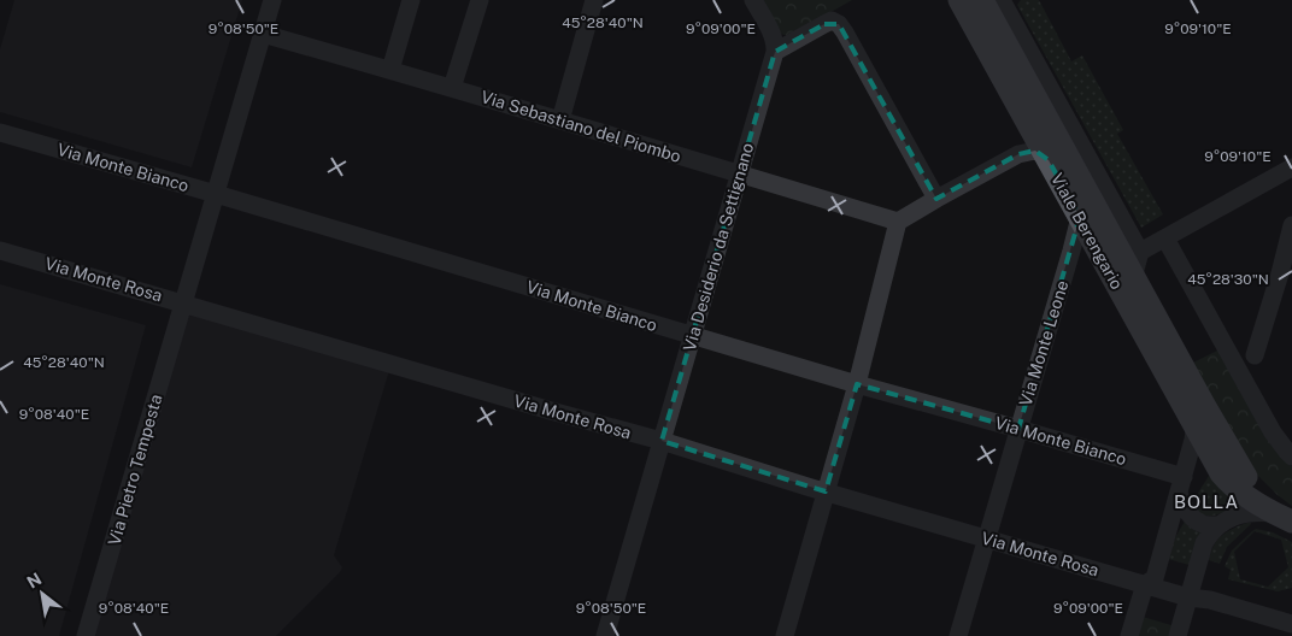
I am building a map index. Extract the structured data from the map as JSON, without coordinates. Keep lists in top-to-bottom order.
{
  "streets": {
    "main road": ["Viale Berengario"],
    "street": [
      "Via Sebastiano del Piombo",
      "Via Monte Bianco",
      "Via Desiderio da Settignano",
      "Via Monte Rosa",
      "Via Monte Leone",
      "Via Pietro Tempesta"
    ]
  },
  "crossings": [
    ["Via Sebastiano del Piombo", "Via Desiderio da Settignano"],
    ["Via Sebastiano del Piombo", "Via Pietro Tempesta"],
    ["Via Monte Bianco", "Viale Berengario"],
    ["Via Monte Bianco", "Via Desiderio da Settignano"],
    ["Via Monte Bianco", "Via Monte Leone"],
    ["Via Monte Bianco", "Via Pietro Tempesta"],
    ["Viale Berengario", "Via Monte Leone"],
    ["Via Desiderio da Settignano", "Via Monte Rosa"],
    ["Via Monte Rosa", "Via Monte Leone"],
    ["Via Monte Rosa", "Via Pietro Tempesta"]
  ],
  "districts": ["BOLLA"],
  "north": "top left",
  "coordinates": [
    "45°28'40\"N",
    "9°08'50\"E",
    "9°09'00\"E",
    "9°09'10\"E",
    "45°28'30\"N",
    "9°08'40\"E"
  ]
}
